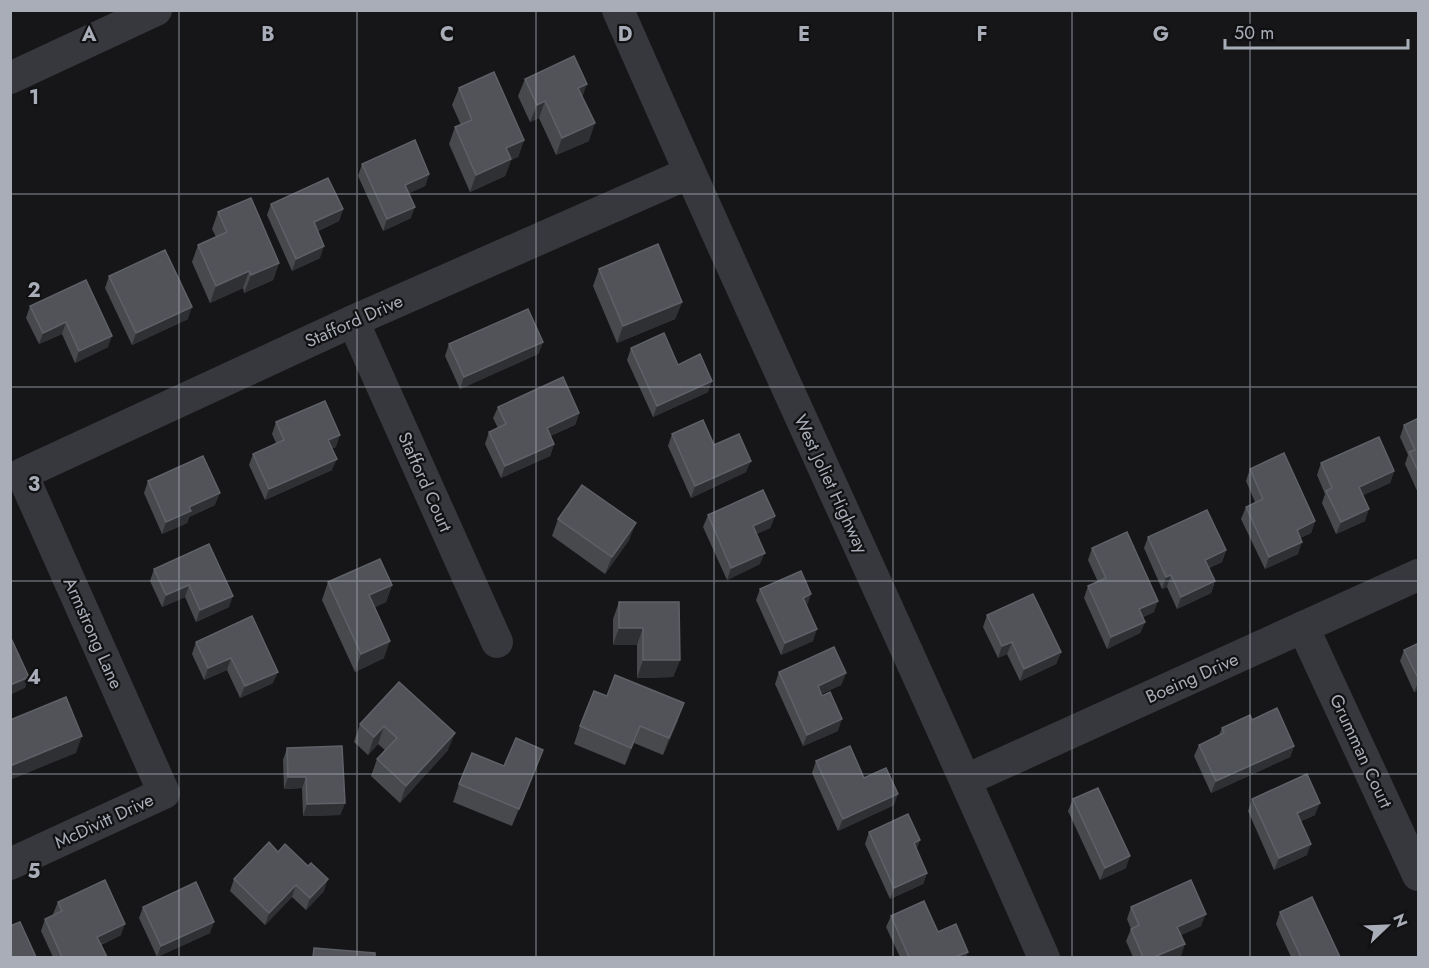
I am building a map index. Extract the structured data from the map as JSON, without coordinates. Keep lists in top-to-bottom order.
{
  "streets": {
    "street": [
      "Stafford Drive",
      "Stafford Court",
      "West Joliet Highway",
      "Armstrong Lane",
      "Boeing Drive",
      "Grumman Court",
      "McDivitt Drive"
    ]
  },
  "crossings": [
    ["Stafford Drive", "Stafford Court"],
    ["Stafford Drive", "West Joliet Highway"],
    ["Stafford Drive", "Armstrong Lane"],
    ["West Joliet Highway", "Boeing Drive"],
    ["Armstrong Lane", "McDivitt Drive"],
    ["Boeing Drive", "Grumman Court"]
  ],
  "scale_bar": "50 m",
  "north": "top right",
  "grid": {
    "columns": [
      "A",
      "B",
      "C",
      "D",
      "E",
      "F",
      "G"
    ],
    "rows": [
      "1",
      "2",
      "3",
      "4",
      "5"
    ]
  }
}
